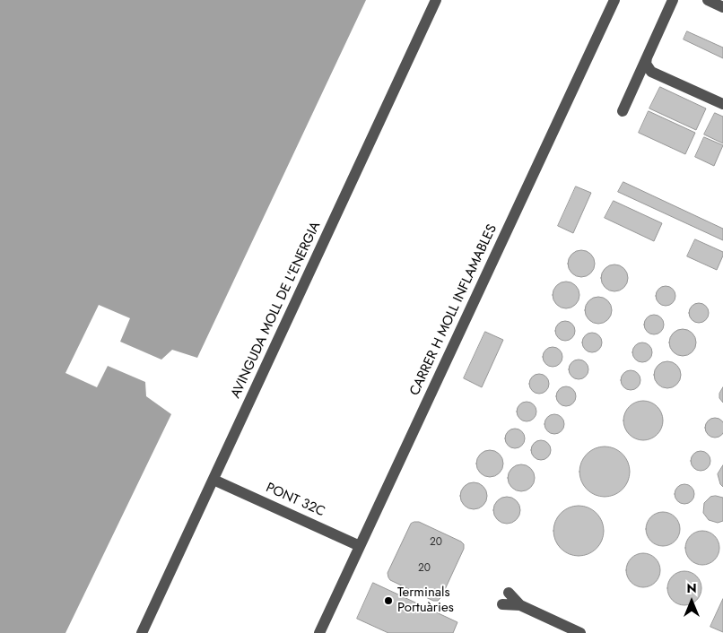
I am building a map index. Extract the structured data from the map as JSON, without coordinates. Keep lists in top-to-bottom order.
{
  "streets": {
    "street": ["AVINGUDA MOLL DE L'ENERGIA", "CARRER H MOLL INFLAMABLES", "PONT 32C"]
  },
  "crossings": [
    ["AVINGUDA MOLL DE L'ENERGIA", "PONT 32C"],
    ["CARRER H MOLL INFLAMABLES", "PONT 32C"]
  ],
  "places": ["Terminals Portuàries"],
  "house_numbers": ["20", "20"],
  "north": "top"
}
